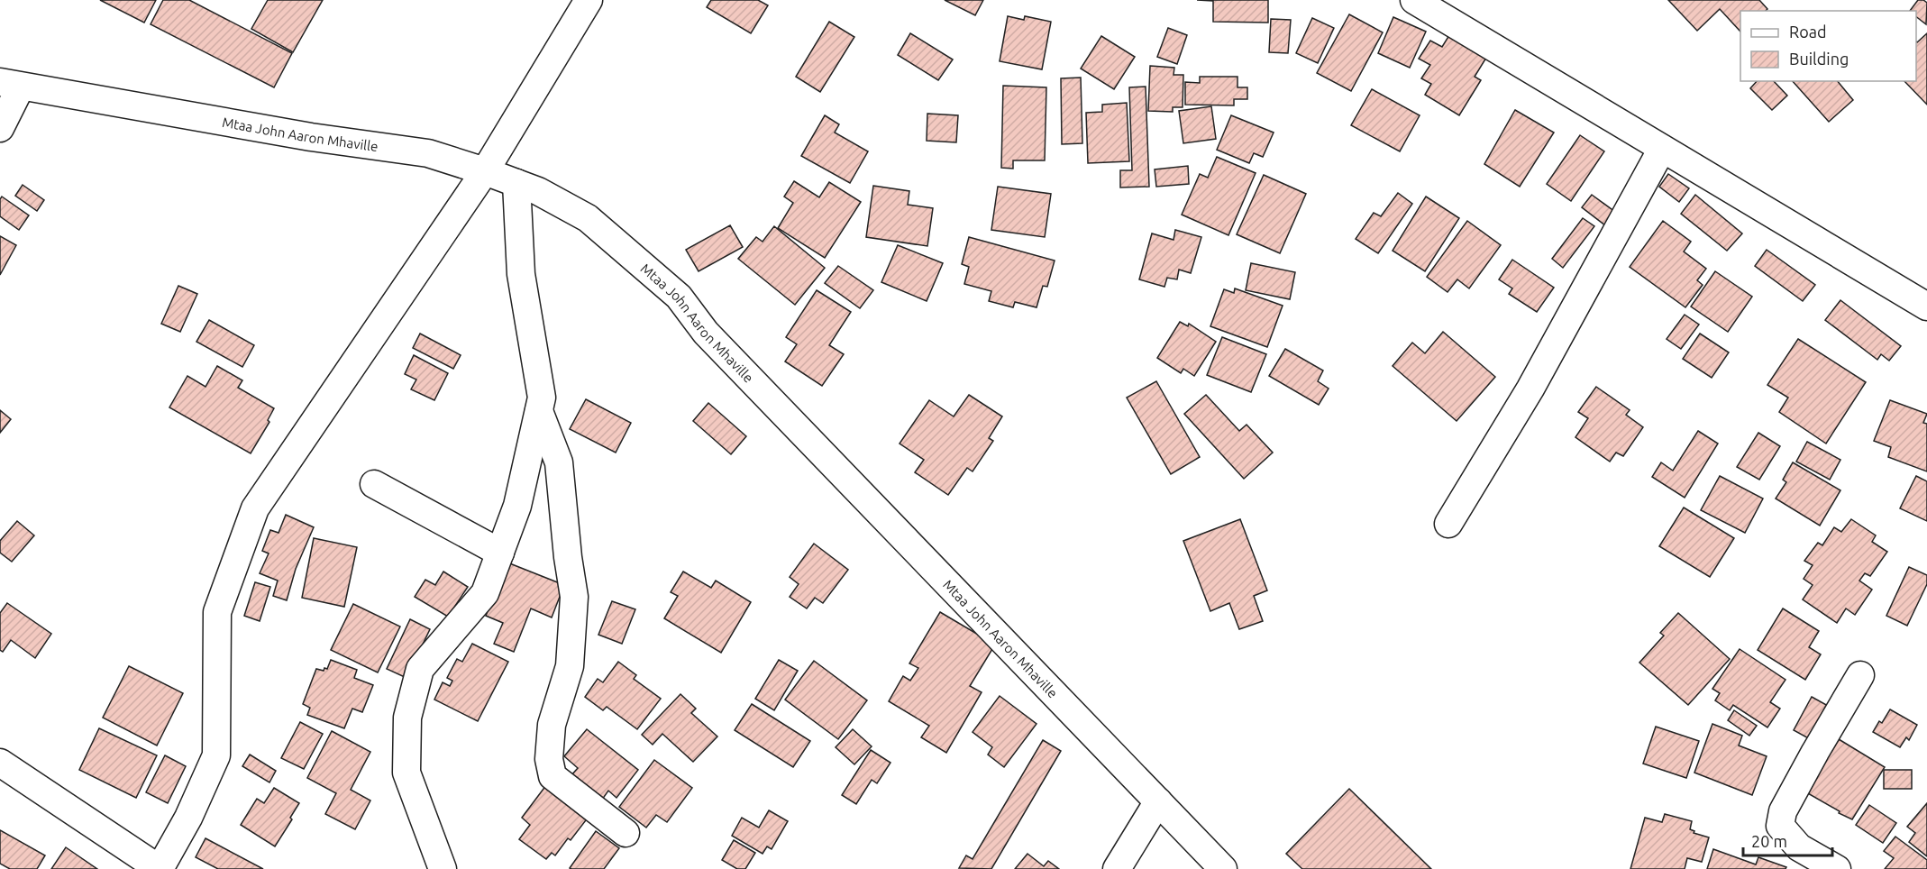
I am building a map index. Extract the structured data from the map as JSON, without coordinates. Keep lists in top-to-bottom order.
{
  "streets": {
    "street": ["Mtaa John Aaron Mhaville"]
  },
  "legend": ["Road", "Building"],
  "scale_bar": "20 m"
}
